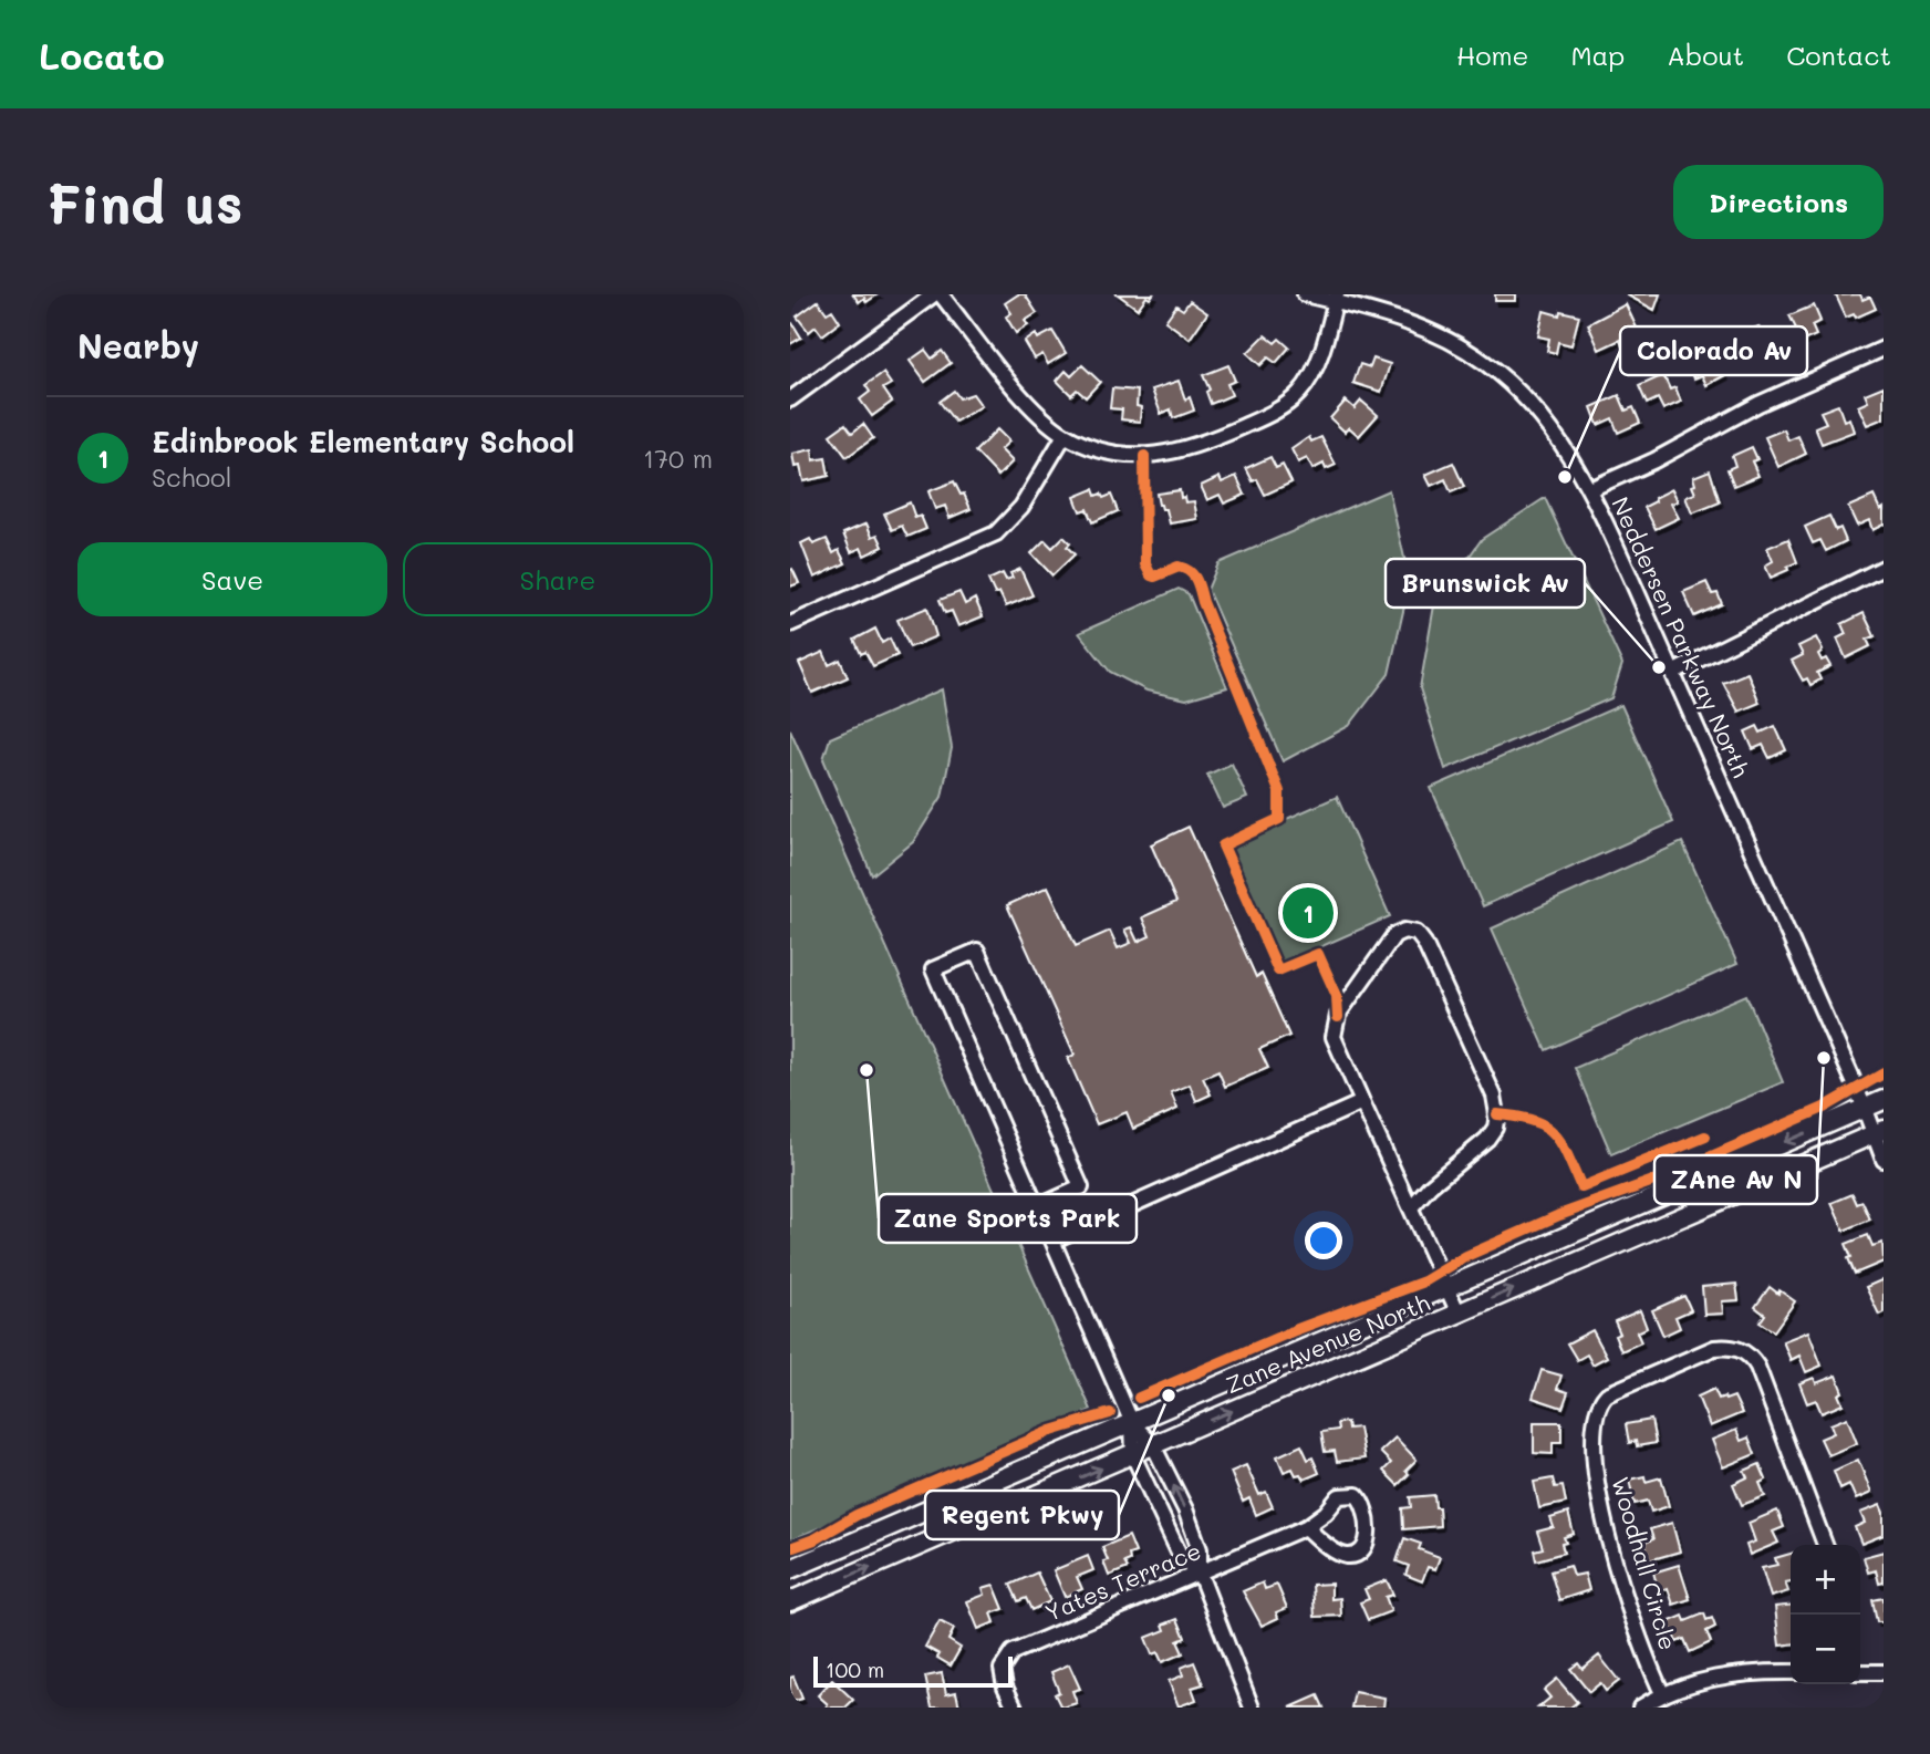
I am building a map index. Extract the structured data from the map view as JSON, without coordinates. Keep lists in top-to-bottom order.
{
  "streets": {
    "main road": ["Zane Avenue North"],
    "street": ["Neddersen Parkway North", "Woodhall Circle", "Yates Terrace"]
  },
  "crossings": [
    ["Neddersen Parkway North", "Zane Avenue North"]
  ],
  "places": [
    "Colorado Av",
    "Brunswick Av",
    "ZAne Av N",
    "Zane Sports Park",
    "Regent Pkwy"
  ],
  "scale_bar": "100 m",
  "page": {
    "header": "Locato",
    "nav": [
      "Home",
      "Map",
      "About",
      "Contact"
    ],
    "buttons": [
      "Directions",
      ["Save", "Share"]
    ],
    "title": "Find us",
    "heading": "Nearby",
    "list": [
      {
        "mark": "1",
        "name": "Edinbrook Elementary School",
        "note": "School",
        "value": "170 m"
      }
    ],
    "pins": "1",
    "map_buttons": ["+", "−"],
    "scale": "100 m"
  }
}
